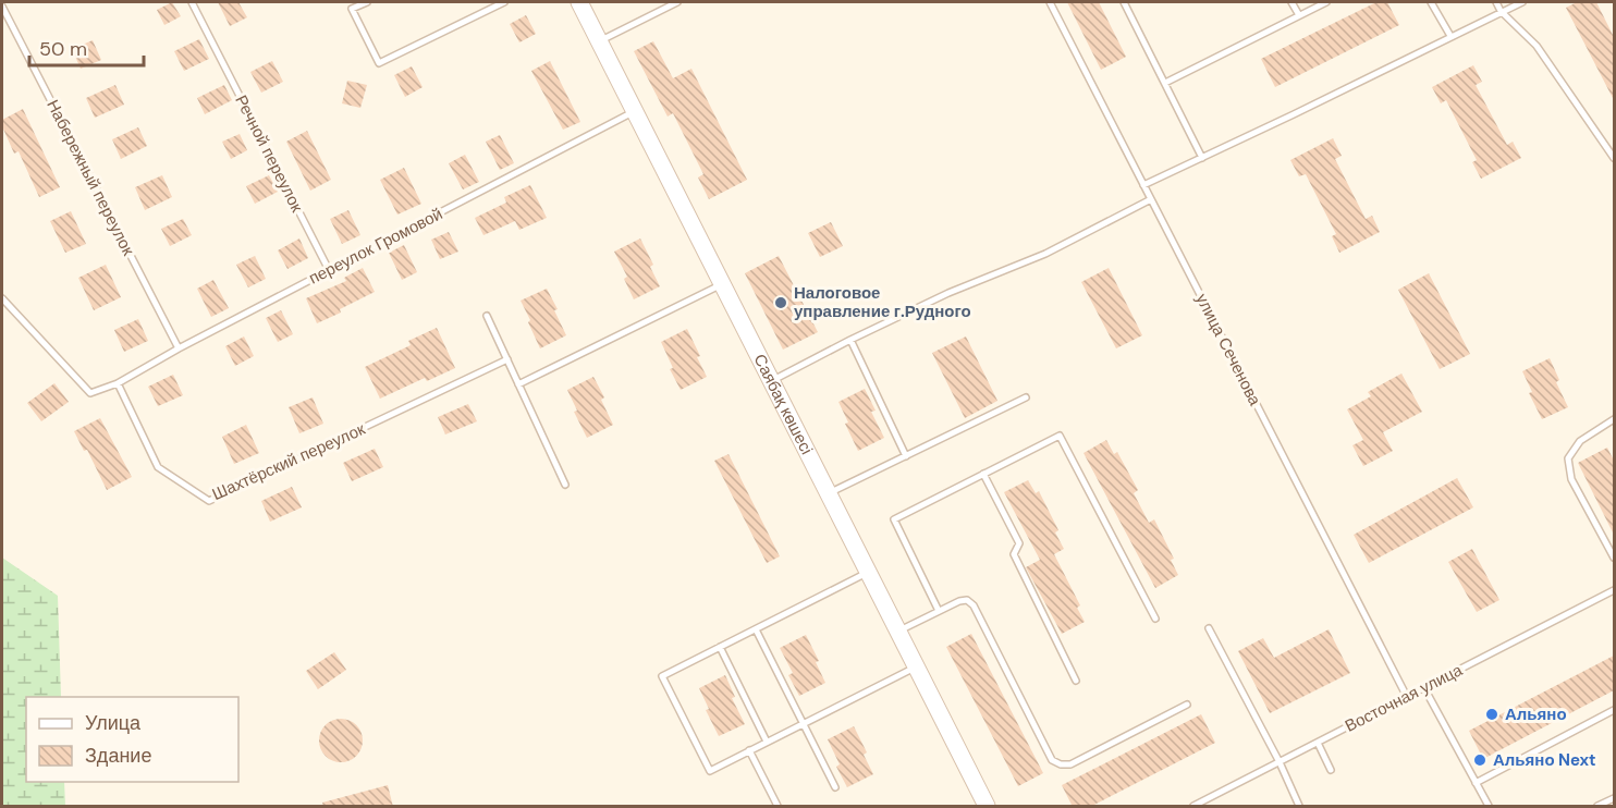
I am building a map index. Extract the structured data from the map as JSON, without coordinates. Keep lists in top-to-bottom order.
{
  "streets": {
    "street": ["Саябақ көшесі"],
    "lane": [
      "Речной переулок",
      "Набережный переулок",
      "переулок Громовой",
      "улица Сеченова",
      "Шахтёрский переулок",
      "Восточная улица"
    ]
  },
  "crossings": [
    ["Речной переулок", "переулок Громовой"],
    ["Набережный переулок", "переулок Громовой"],
    ["переулок Громовой", "Саябақ көшесі"],
    ["переулок Громовой", "Шахтёрский переулок"],
    ["улица Сеченова", "Восточная улица"]
  ],
  "places": ["Налоговое управление г.Рудного", "Альяно", "Альяно Next"],
  "legend": ["Улица", "Здание"],
  "scale_bar": "50 m"
}
